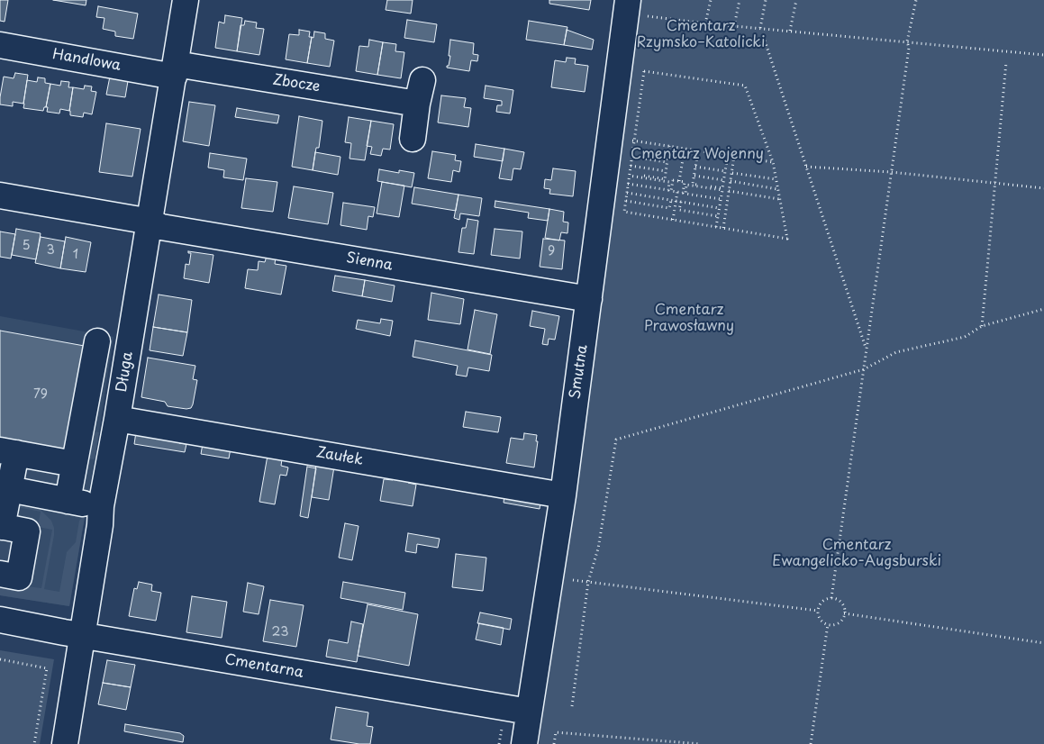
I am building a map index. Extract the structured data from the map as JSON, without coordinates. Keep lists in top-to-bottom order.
{
  "streets": {
    "street": [
      "Handlowa",
      "Zbocze",
      "Sienna",
      "Długa",
      "Smutna",
      "Zaułek",
      "Cmentarna"
    ]
  },
  "crossings": [
    ["Handlowa", "Zbocze"],
    ["Handlowa", "Długa"],
    ["Zbocze", "Długa"],
    ["Sienna", "Długa"],
    ["Sienna", "Smutna"],
    ["Długa", "Zaułek"],
    ["Długa", "Cmentarna"],
    ["Smutna", "Zaułek"],
    ["Smutna", "Cmentarna"]
  ],
  "parks": [
    "Cmentarz Rzymsko–Katolicki",
    "Cmentarz Wojenny",
    "Cmentarz Prawosławny",
    "Cmentarz Ewangelicko-Augsburski"
  ],
  "house_numbers": [
    "5",
    "3",
    "9",
    "1",
    "79",
    "23"
  ]
}
